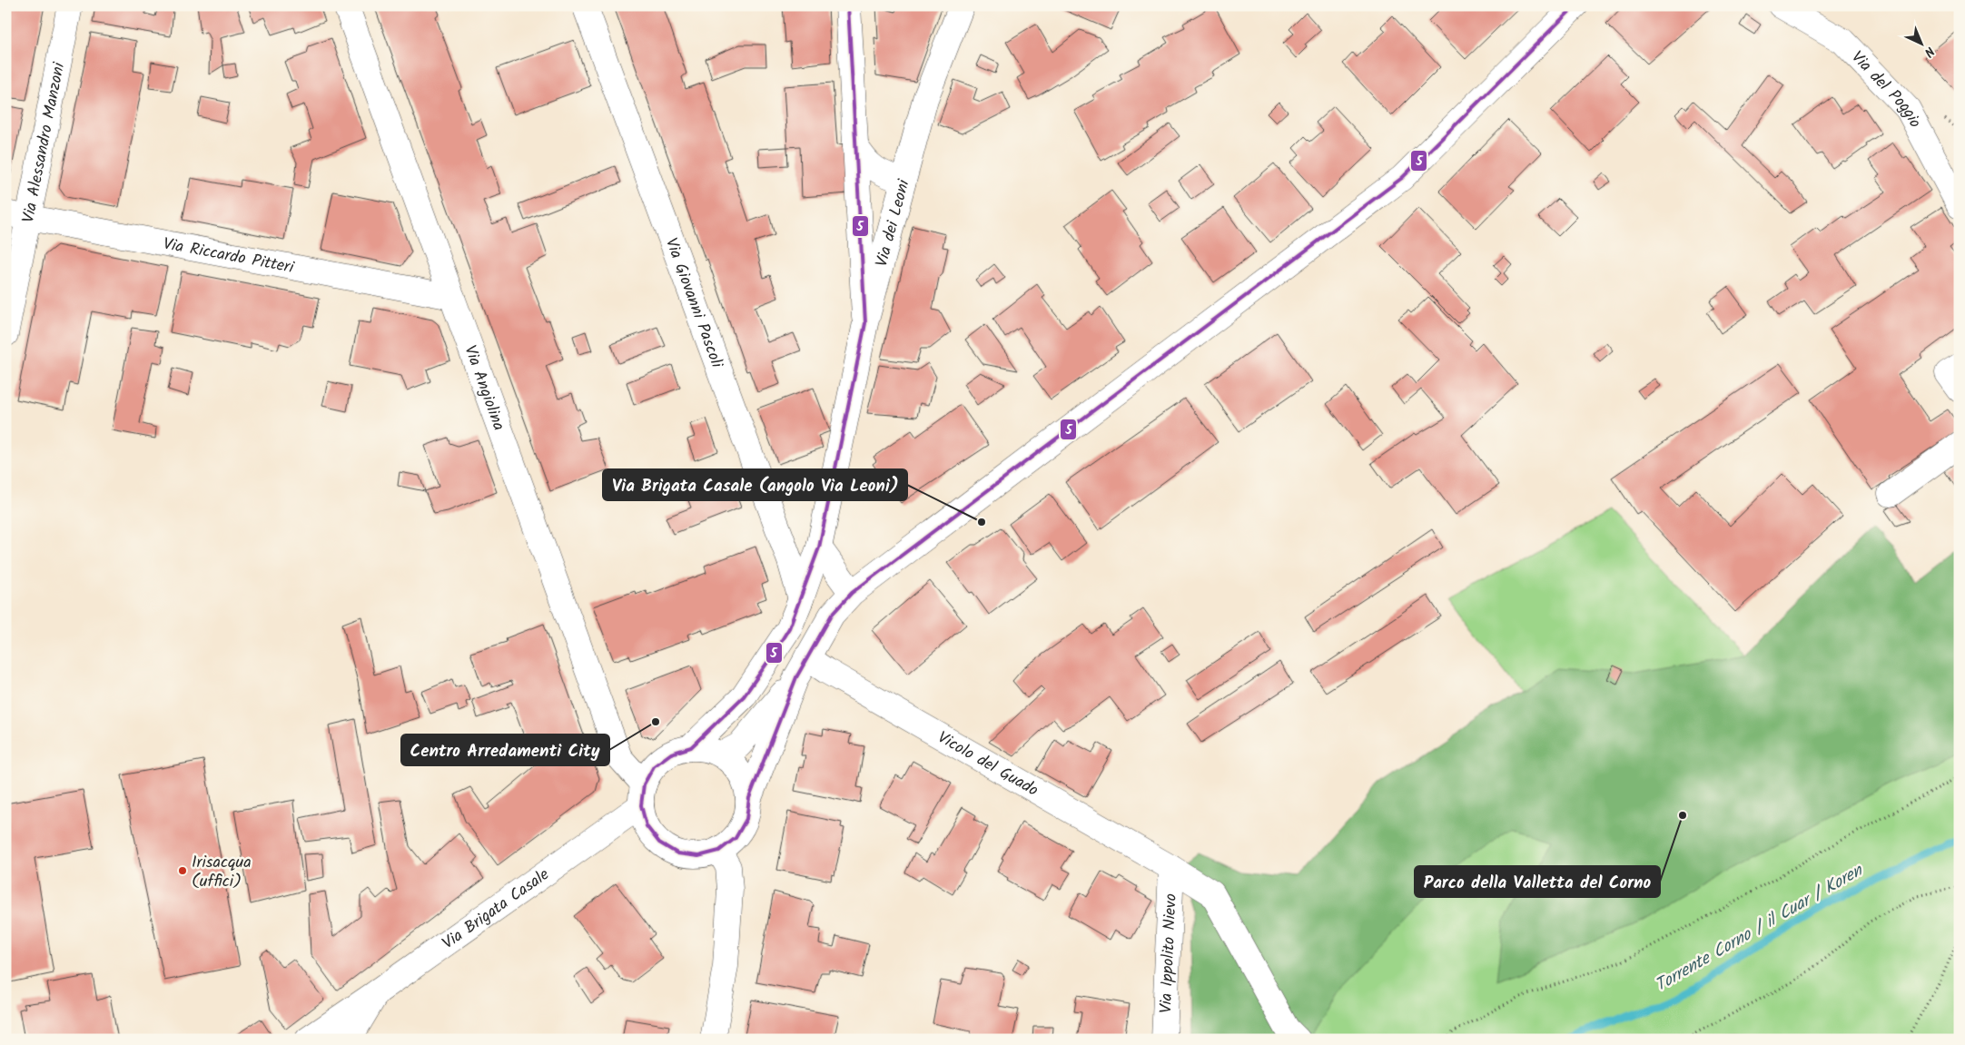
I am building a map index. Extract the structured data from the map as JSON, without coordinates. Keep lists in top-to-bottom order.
{
  "streets": {
    "street": [
      "Via del Poggio",
      "Via Alessandro Manzoni",
      "Via dei Leoni",
      "Via Riccardo Pitteri",
      "Via Giovanni Pascoli",
      "Via Angiolina",
      "Vicolo del Guado",
      "Via Brigata Casale",
      "Via Ippolito Nievo"
    ]
  },
  "crossings": [
    ["Via Alessandro Manzoni", "Via Riccardo Pitteri"],
    ["Via dei Leoni", "Via Giovanni Pascoli"],
    ["Via dei Leoni", "Via Angiolina"],
    ["Via dei Leoni", "Via Brigata Casale"],
    ["Via Riccardo Pitteri", "Via Angiolina"],
    ["Via Angiolina", "Via Brigata Casale"],
    ["Vicolo del Guado", "Via Ippolito Nievo"]
  ],
  "water": ["Torrente Corno / il Cuar / Koren"],
  "places": [
    "Via Brigata Casale (angolo Via Leoni)",
    "Centro Arredamenti City",
    "Parco della Valletta del Corno",
    "Irisacqua (uffici)"
  ],
  "lines": ["transit line 5"],
  "north": "bottom right"
}
